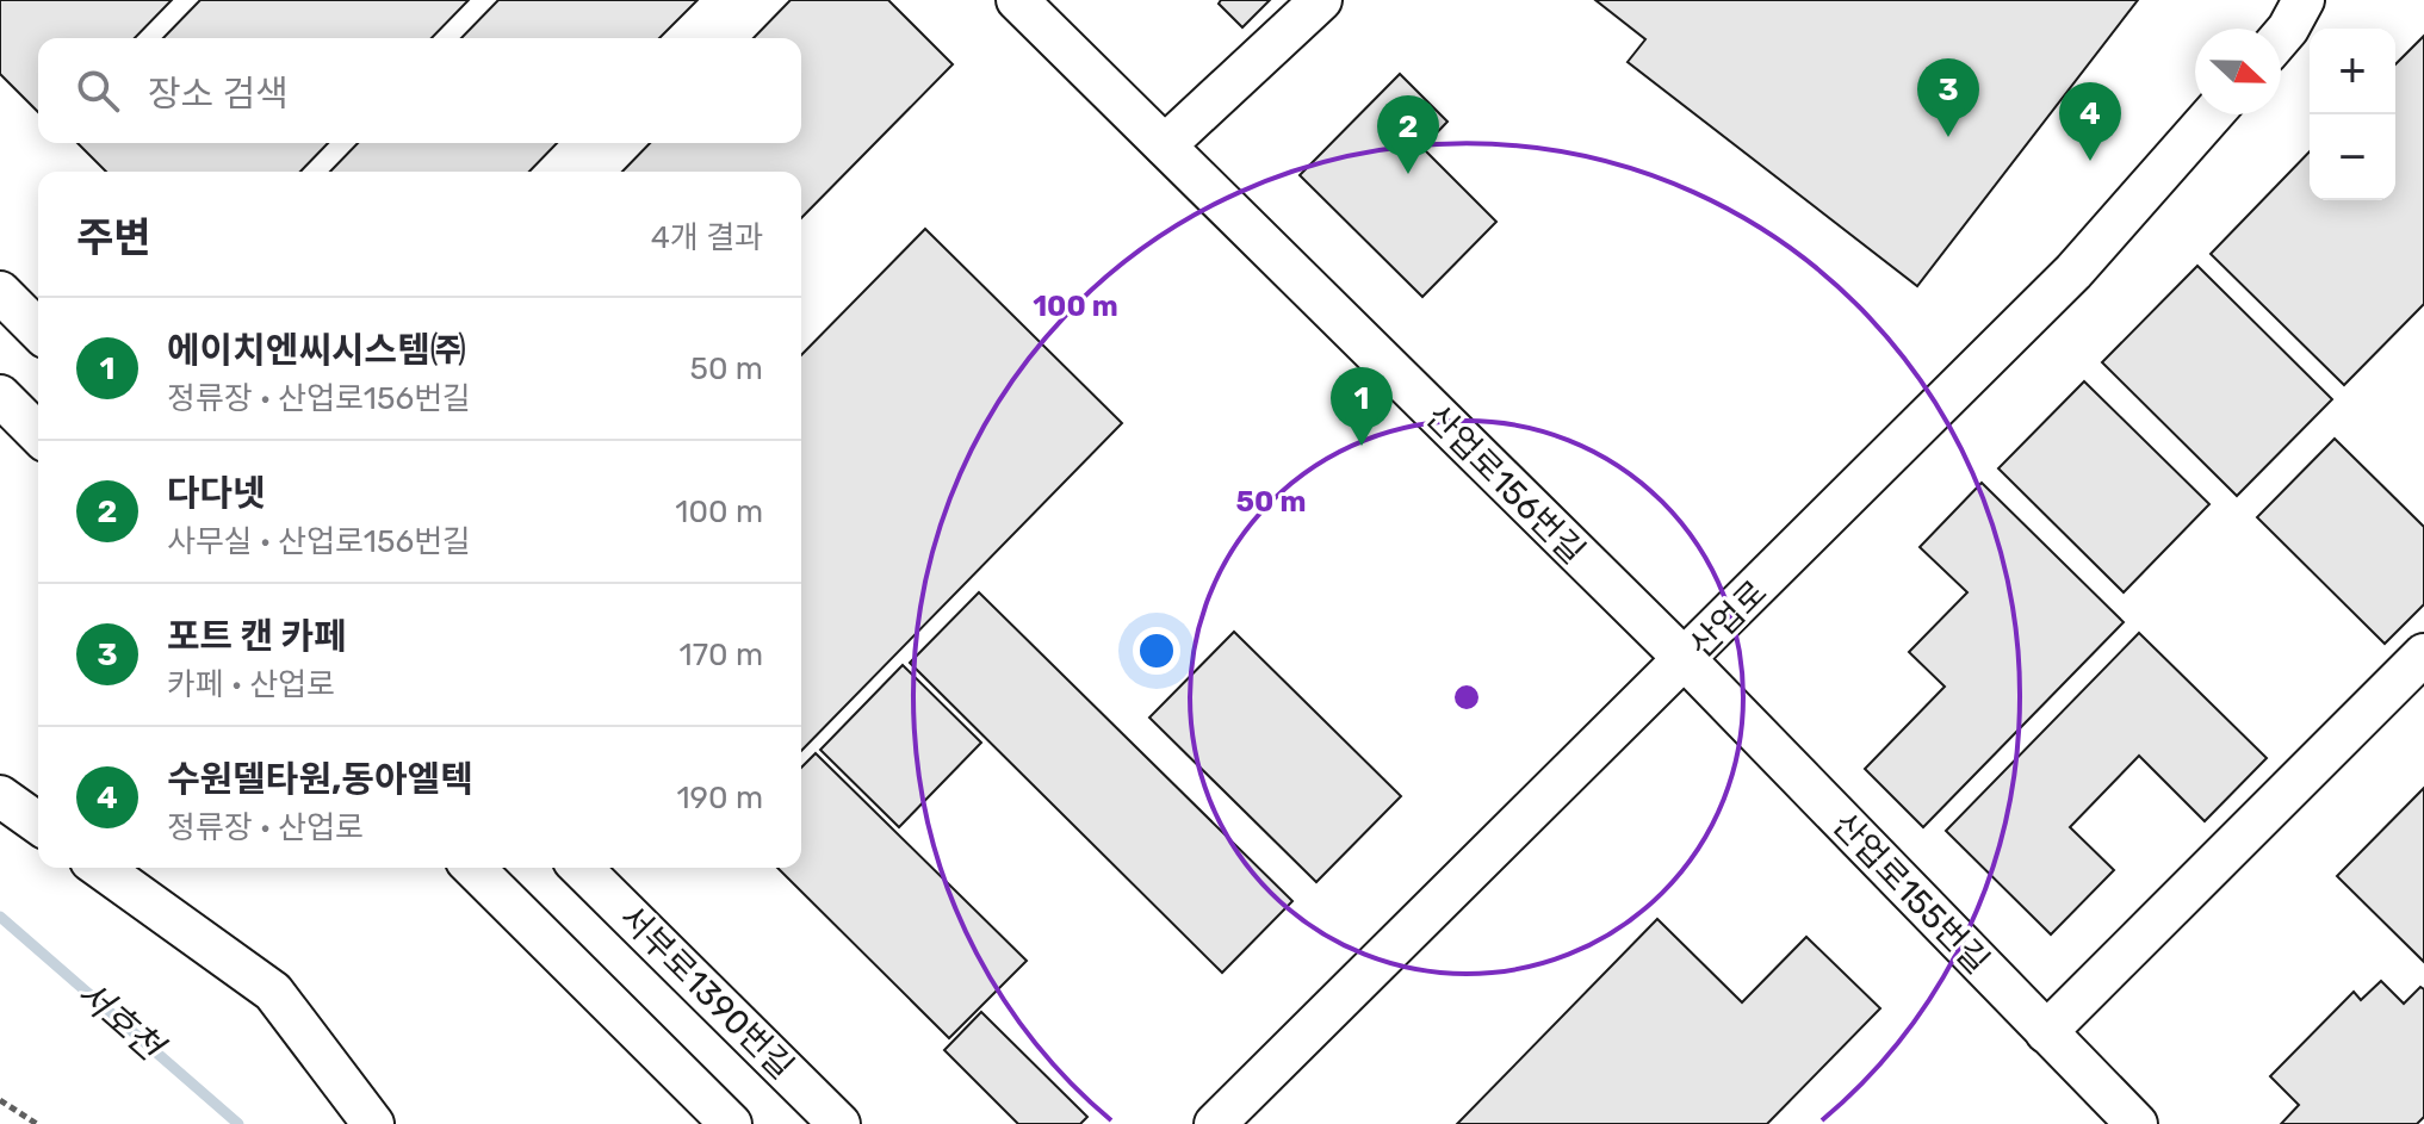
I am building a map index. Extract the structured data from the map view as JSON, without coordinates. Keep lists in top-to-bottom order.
{
  "streets": {
    "street": [
      "산업로156번길",
      "산업로",
      "산업로155번길",
      "서부로1390번길"
    ]
  },
  "crossings": [
    ["산업로156번길", "산업로"],
    ["산업로156번길", "산업로155번길"],
    ["산업로", "산업로155번길"]
  ],
  "water": ["서호천"],
  "north": "right",
  "page": {
    "map_buttons": ["+", "−"],
    "search": "장소 검색",
    "pins": [
      "3",
      "4",
      "2",
      "1"
    ],
    "heading": ["주변", "4개 결과"],
    "list": [
      {
        "mark": "1",
        "name": "에이치엔씨시스템㈜",
        "note": "정류장 · 산업로156번길",
        "value": "50 m"
      },
      {
        "mark": "2",
        "name": "다다넷",
        "note": "사무실 · 산업로156번길",
        "value": "100 m"
      },
      {
        "mark": "3",
        "name": "포트 캔 카페",
        "note": "카페 · 산업로",
        "value": "170 m"
      },
      {
        "mark": "4",
        "name": "수원델타원,동아엘텍",
        "note": "정류장 · 산업로",
        "value": "190 m"
      }
    ]
  },
  "rings": ["100 m", "50 m"]
}
